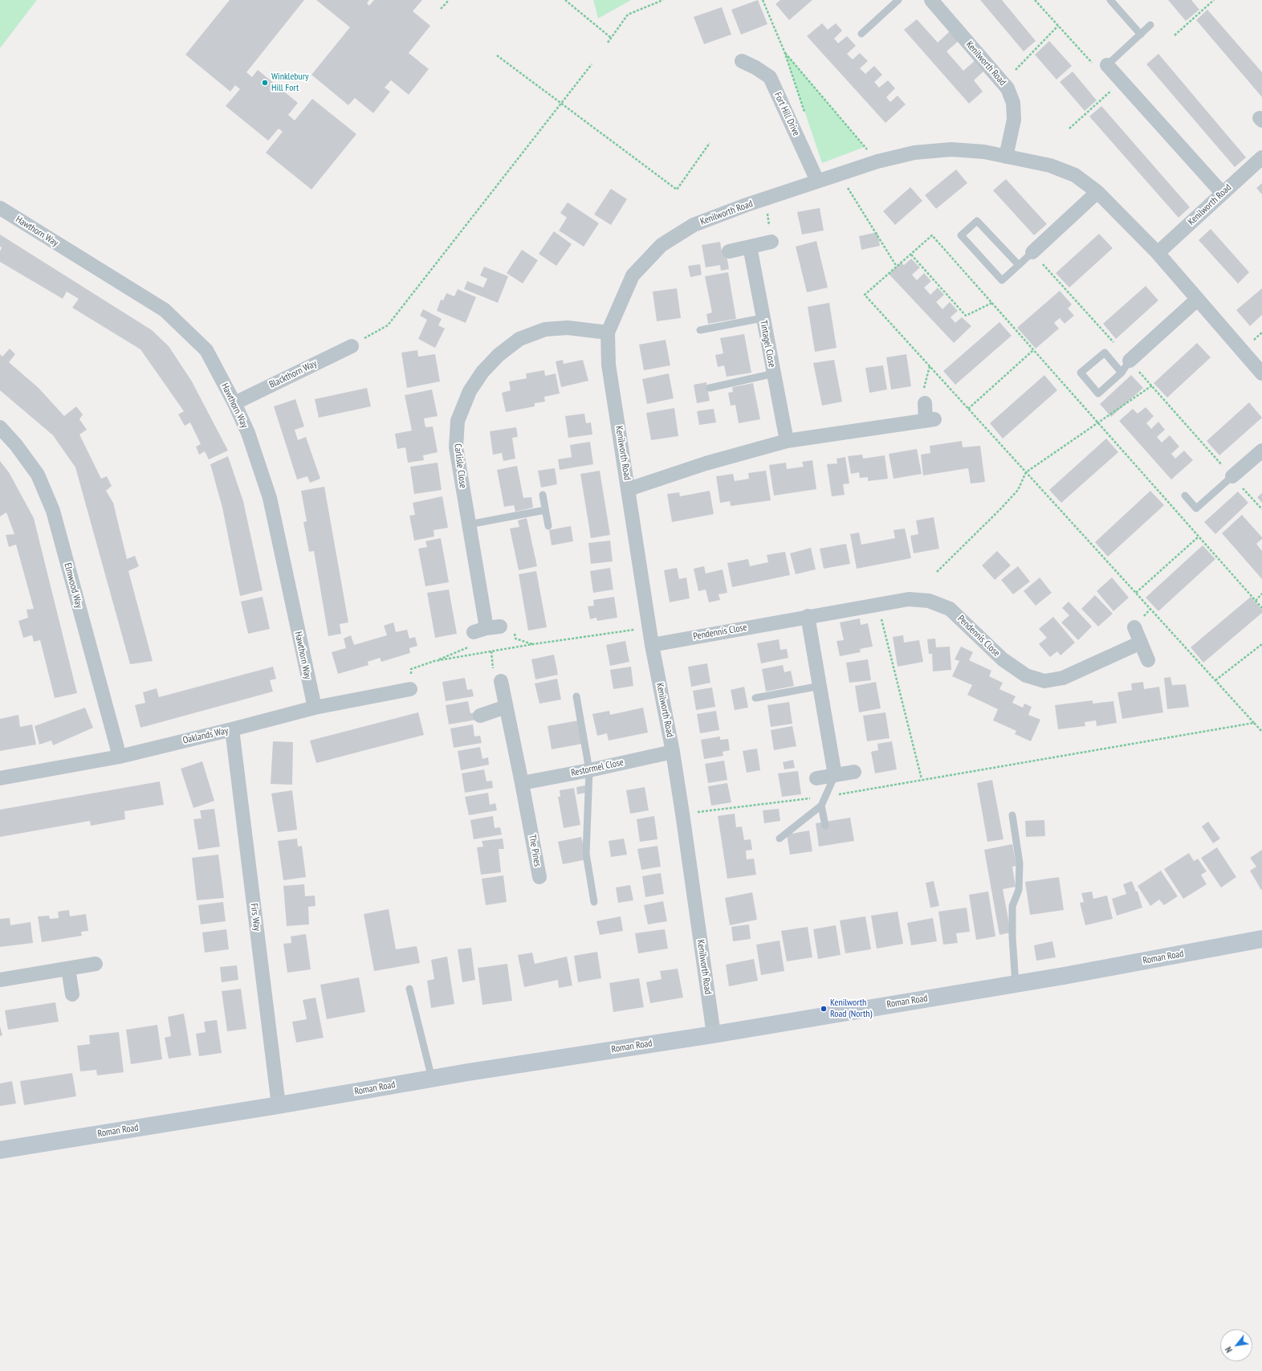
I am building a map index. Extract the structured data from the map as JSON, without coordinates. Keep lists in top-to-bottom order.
{
  "streets": {
    "street": [
      "Kenilworth Road",
      "Fort Hill Drive",
      "Hawthorn Way",
      "Tintagel Close",
      "Blackthorn Way",
      "Carlisle Close",
      "Elmwood Way",
      "Pendennis Close",
      "Oaklands Way",
      "Restormel Close",
      "The Pines",
      "Firs Way",
      "Roman Road"
    ]
  },
  "crossings": [
    ["Kenilworth Road", "Fort Hill Drive"],
    ["Kenilworth Road", "Carlisle Close"],
    ["Kenilworth Road", "Pendennis Close"],
    ["Kenilworth Road", "Restormel Close"],
    ["Kenilworth Road", "Roman Road"],
    ["Hawthorn Way", "Blackthorn Way"],
    ["Hawthorn Way", "Oaklands Way"],
    ["Elmwood Way", "Oaklands Way"],
    ["Oaklands Way", "Firs Way"],
    ["Restormel Close", "The Pines"],
    ["Firs Way", "Roman Road"]
  ],
  "places": ["Winklebury Hill Fort", "Kenilworth Road (North)"],
  "north": "bottom left"
}
